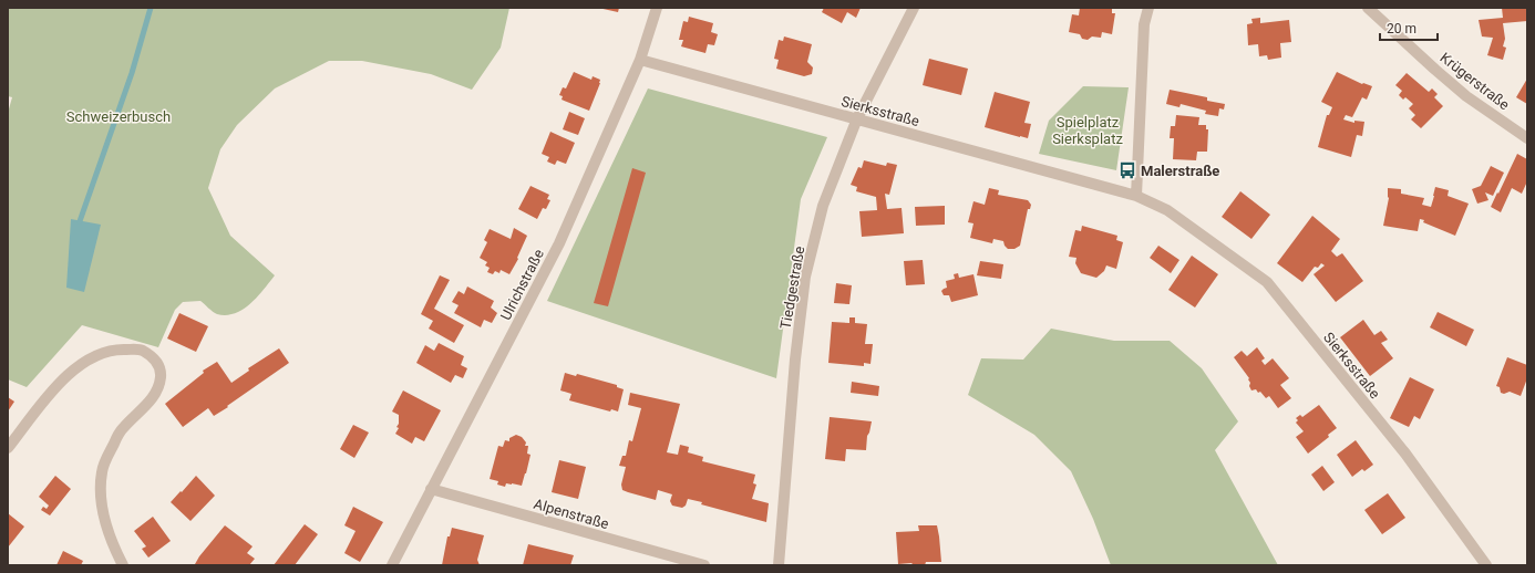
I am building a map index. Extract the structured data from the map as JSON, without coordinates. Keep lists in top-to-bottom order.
{
  "streets": {
    "street": [
      "Krügerstraße",
      "Sierksstraße",
      "Ulrichstraße",
      "Tiedgestraße",
      "Alpenstraße"
    ]
  },
  "crossings": [
    ["Sierksstraße", "Ulrichstraße"],
    ["Sierksstraße", "Tiedgestraße"],
    ["Ulrichstraße", "Alpenstraße"]
  ],
  "parks": ["Schweizerbusch", "Spielplatz Sierksplatz"],
  "places": {
    "bus stop": ["Malerstraße"]
  },
  "scale_bar": "20 m"
}
